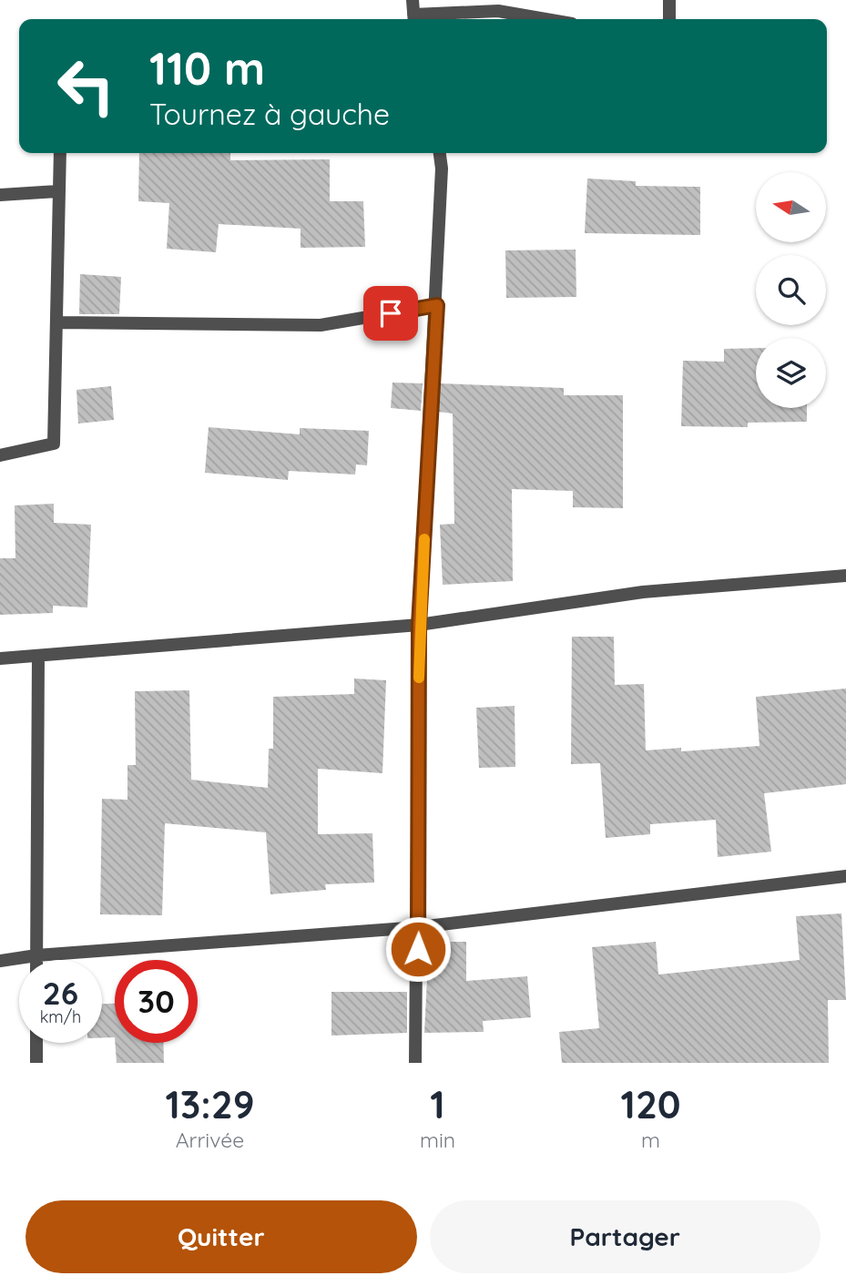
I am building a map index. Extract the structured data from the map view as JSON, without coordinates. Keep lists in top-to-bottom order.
{
  "north": "left",
  "page": {
    "turn": ["110 m", "Tournez à gauche"],
    "speed": "26 km/h",
    "limit": "30",
    "eta": [
      "13:29",
      "Arrivée",
      "1",
      "min",
      "120",
      "m"
    ],
    "buttons": ["Quitter", "Partager"]
  }
}
